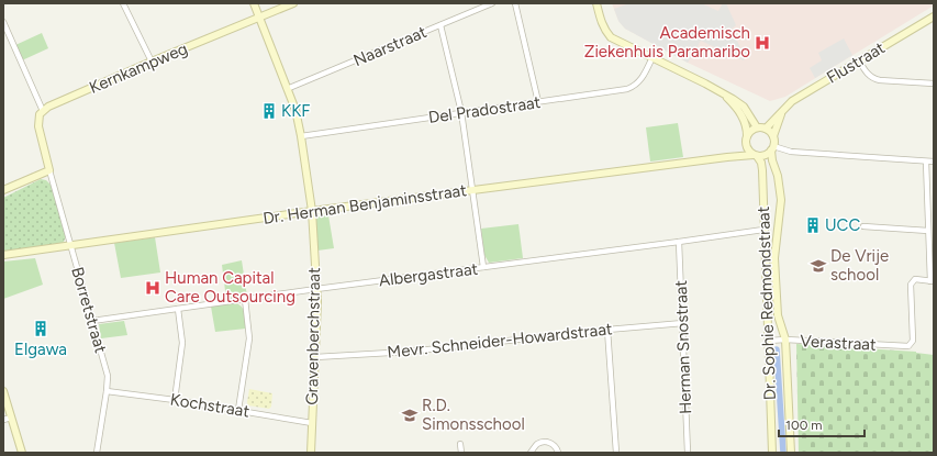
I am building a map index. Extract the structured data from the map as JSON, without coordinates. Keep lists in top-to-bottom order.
{
  "streets": {
    "street": [
      "Naarstraat",
      "Flustraat",
      "Kernkampweg",
      "Del Pradostraat",
      "Dr. Herman Benjaminsstraat",
      "Albergastraat",
      "Dr. Sophie Redmondstraat",
      "Borretstraat",
      "Gravenberchstraat",
      "Mevr. Schneider-Howardstraat",
      "Verastraat",
      "Herman Snostraat",
      "Kochstraat"
    ]
  },
  "crossings": [
    ["Naarstraat", "Gravenberchstraat"],
    ["Flustraat", "Dr. Herman Benjaminsstraat"],
    ["Flustraat", "Dr. Sophie Redmondstraat"],
    ["Kernkampweg", "Gravenberchstraat"],
    ["Del Pradostraat", "Gravenberchstraat"],
    ["Dr. Herman Benjaminsstraat", "Dr. Sophie Redmondstraat"],
    ["Dr. Herman Benjaminsstraat", "Borretstraat"],
    ["Dr. Herman Benjaminsstraat", "Gravenberchstraat"],
    ["Albergastraat", "Dr. Sophie Redmondstraat"],
    ["Albergastraat", "Borretstraat"],
    ["Albergastraat", "Gravenberchstraat"],
    ["Albergastraat", "Herman Snostraat"],
    ["Dr. Sophie Redmondstraat", "Verastraat"],
    ["Borretstraat", "Kochstraat"],
    ["Gravenberchstraat", "Mevr. Schneider-Howardstraat"],
    ["Gravenberchstraat", "Kochstraat"],
    ["Mevr. Schneider-Howardstraat", "Herman Snostraat"]
  ],
  "places": {
    "hospital": ["Academisch Ziekenhuis Paramaribo", "Human Capital Care Outsourcing"],
    "building": ["KKF", "UCC", "Elgawa"],
    "school or university": ["De Vrije school", "R.D. Simonsschool"]
  },
  "scale_bar": "100 m"
}
